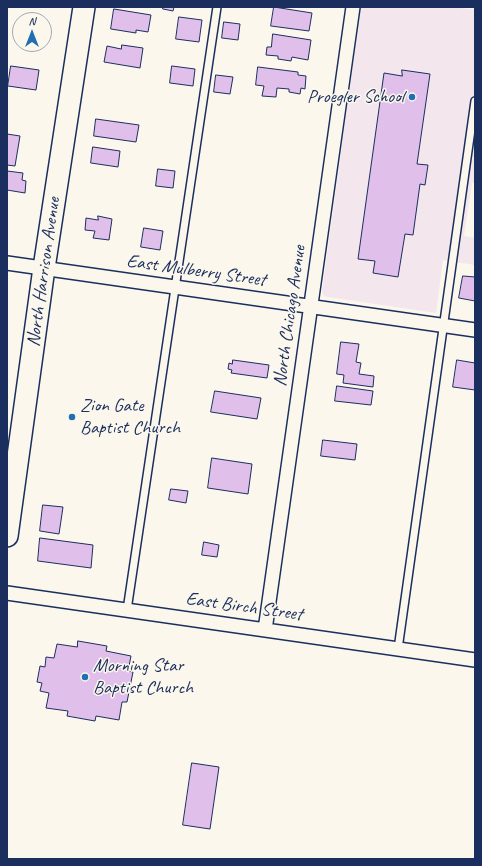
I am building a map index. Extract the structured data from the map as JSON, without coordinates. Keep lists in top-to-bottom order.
{
  "streets": {
    "main road": ["North Harrison Avenue"],
    "street": ["East Mulberry Street", "North Chicago Avenue", "East Birch Street"]
  },
  "crossings": [
    ["East Mulberry Street", "North Harrison Avenue"],
    ["East Mulberry Street", "North Chicago Avenue"],
    ["North Chicago Avenue", "East Birch Street"]
  ],
  "places": ["Proegler School", "Zion Gate Baptist Church", "Morning Star Baptist Church"],
  "north": "top"
}
